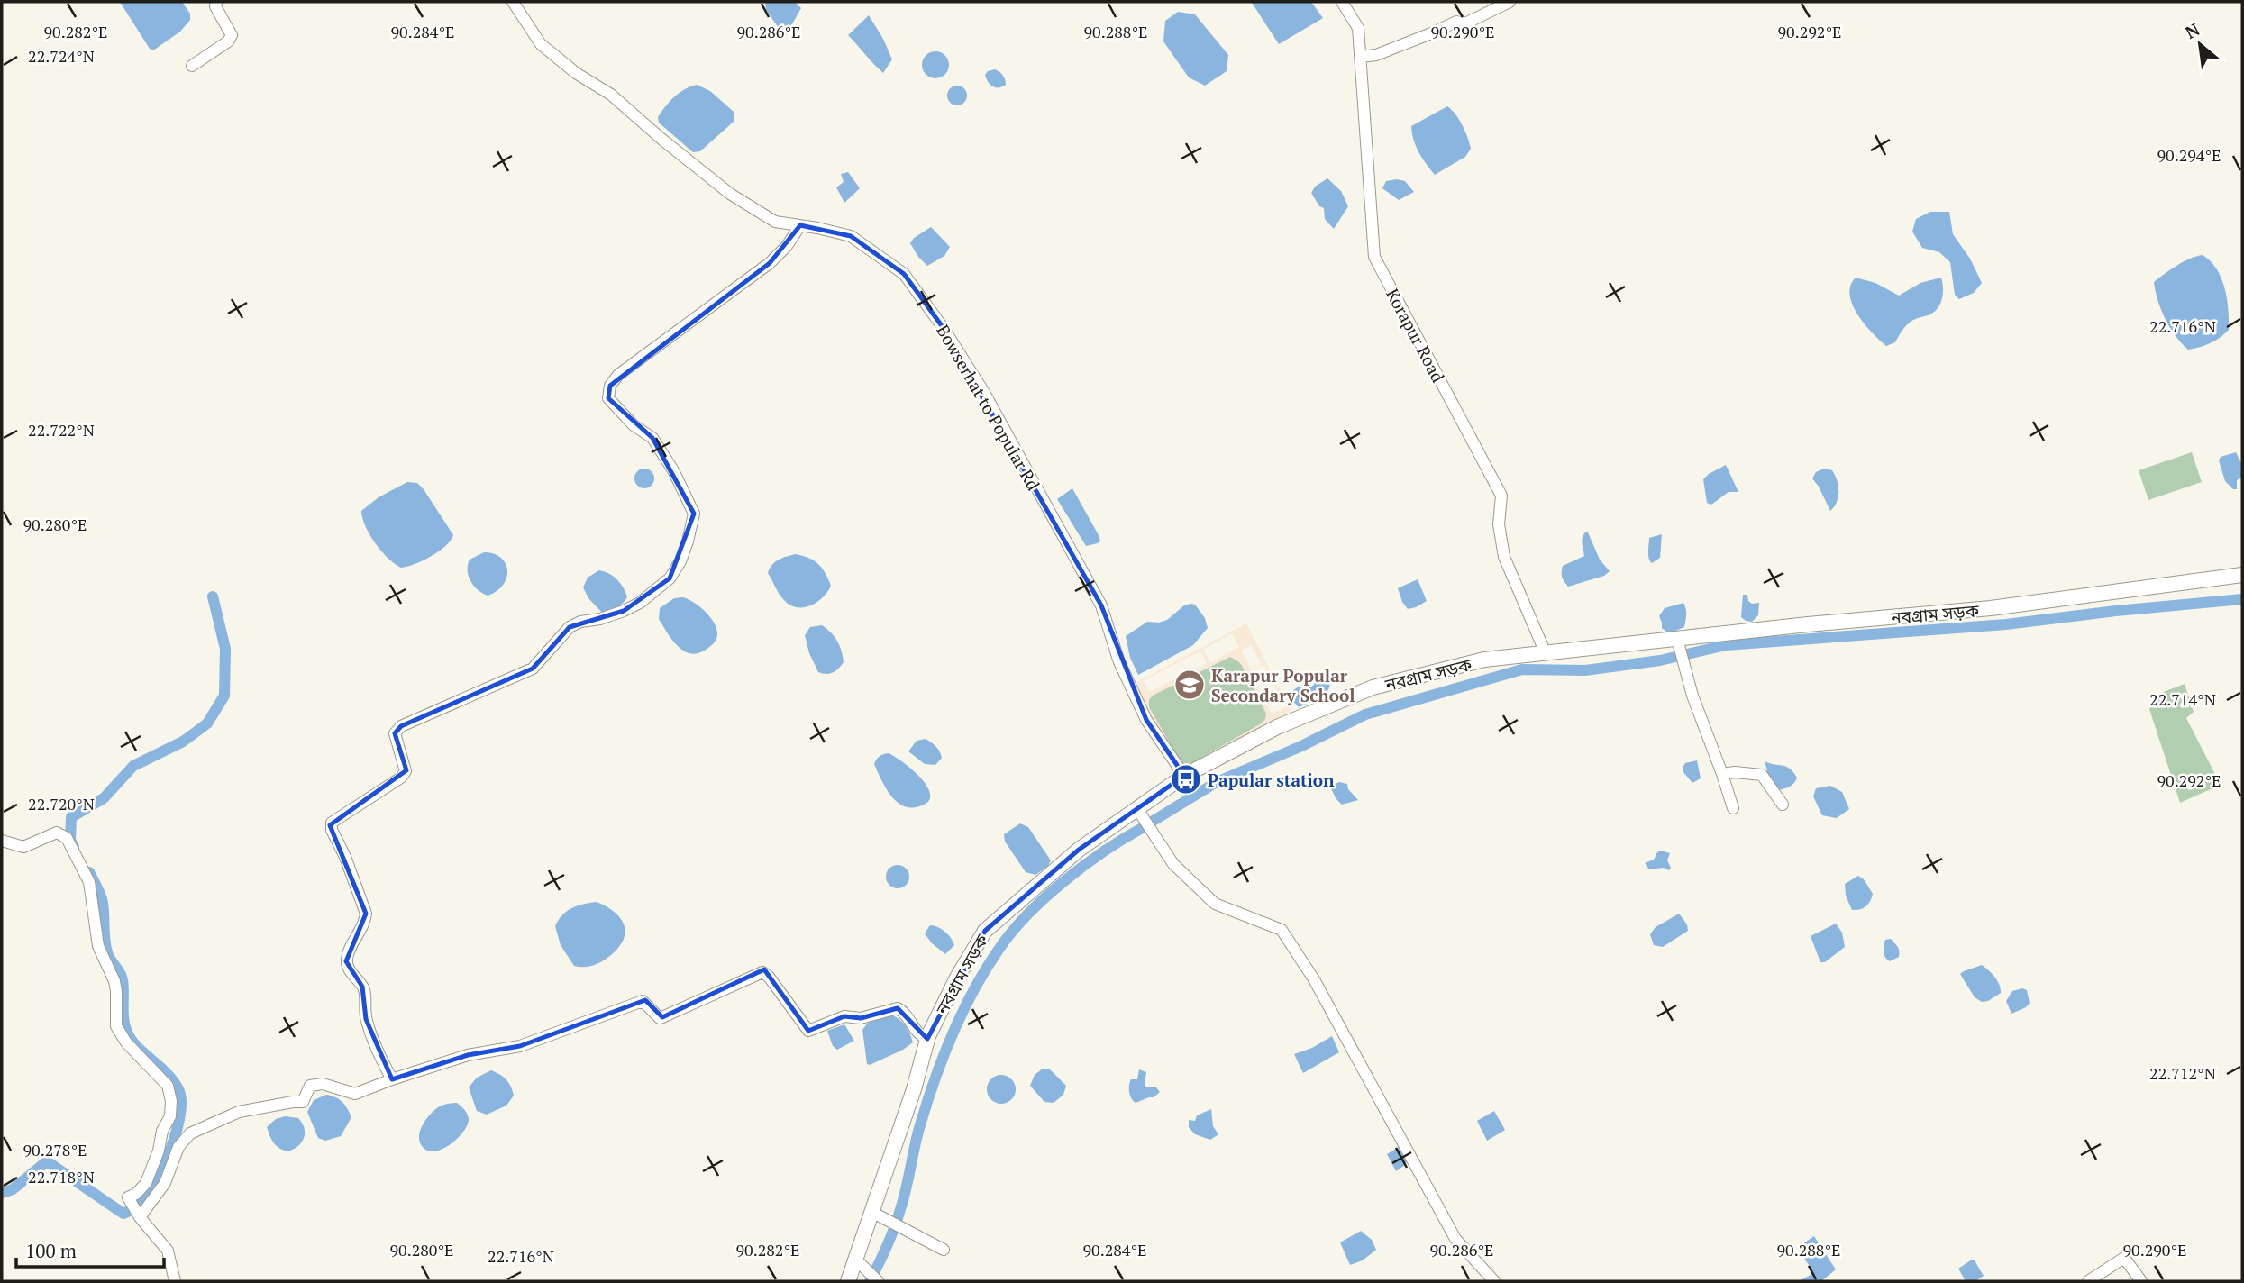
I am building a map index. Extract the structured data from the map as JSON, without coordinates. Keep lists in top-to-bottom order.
{
  "streets": {
    "main road": ["নবগ্রাম সড়ক"],
    "street": ["Korapur Road", "Bowserhat to Popular Rd"]
  },
  "crossings": [
    ["Korapur Road", "নবগ্রাম সড়ক"],
    ["Bowserhat to Popular Rd", "নবগ্রাম সড়ক"]
  ],
  "places": {
    "school or university": ["Karapur Popular Secondary School"],
    "bus stop": ["Papular station"]
  },
  "scale_bar": "100 m",
  "north": "top left",
  "coordinates": [
    "90.282°E",
    "90.284°E",
    "90.286°E",
    "90.288°E",
    "90.290°E",
    "90.292°E",
    "22.724°N",
    "90.294°E",
    "22.716°N",
    "22.722°N",
    "90.280°E",
    "22.714°N",
    "22.720°N",
    "22.712°N",
    "90.278°E",
    "22.718°N"
  ]
}
